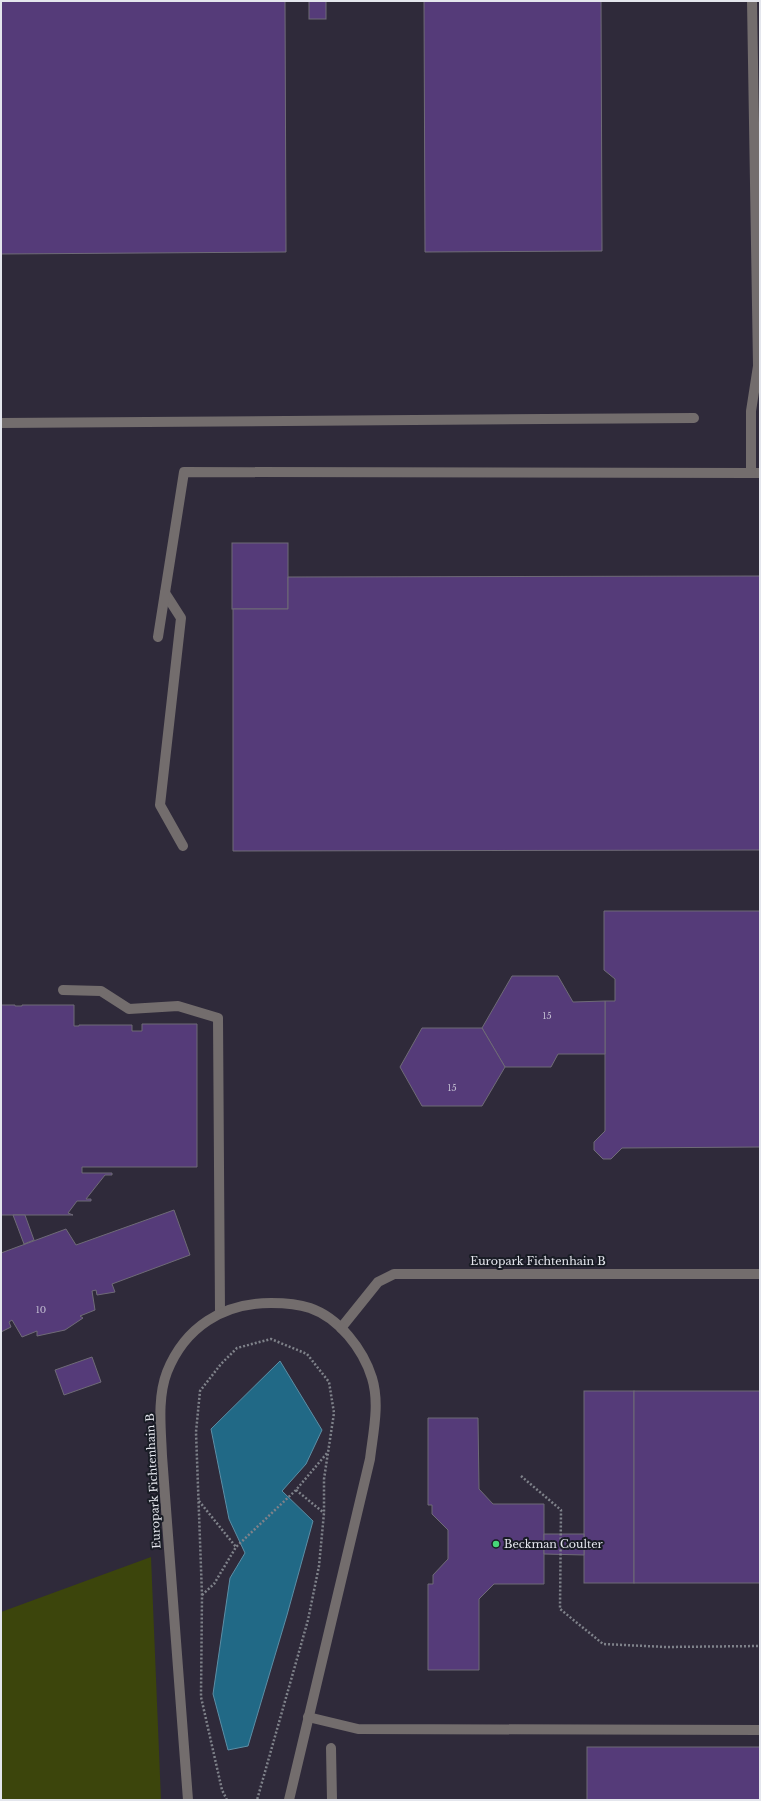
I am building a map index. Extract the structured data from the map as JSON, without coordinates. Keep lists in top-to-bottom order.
{
  "streets": {
    "street": ["Europark Fichtenhain B"]
  },
  "places": ["Beckman Coulter"],
  "house_numbers": ["15", "15", "10"]
}
